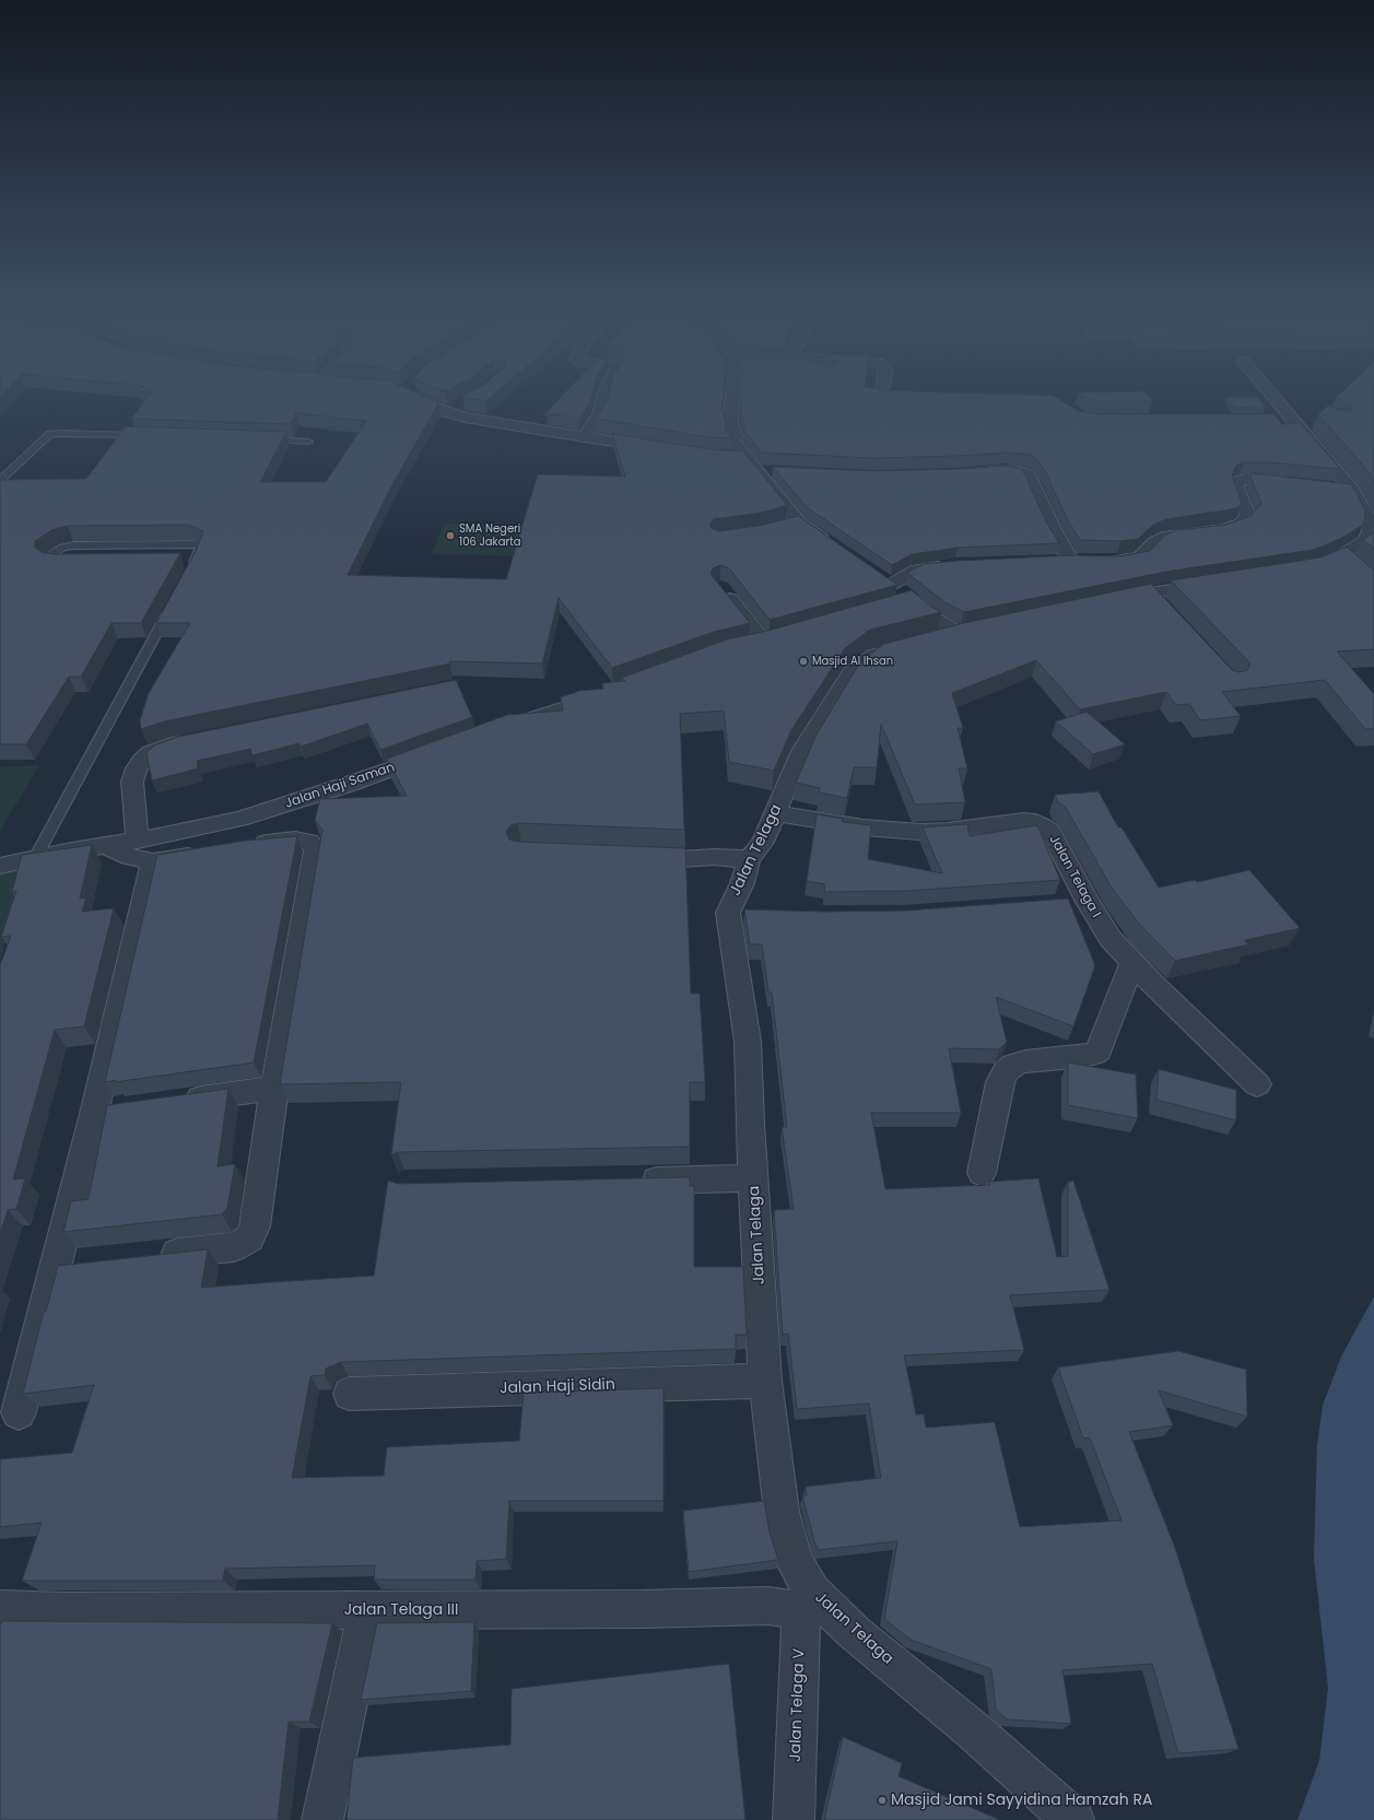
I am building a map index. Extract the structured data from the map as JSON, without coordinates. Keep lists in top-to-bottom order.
{
  "streets": {
    "street": [
      "Jalan Haji Saman",
      "Jalan Telaga",
      "Jalan Telaga I",
      "Jalan Haji Sidin",
      "Jalan Telaga III",
      "Jalan Telaga V"
    ]
  },
  "crossings": [
    ["Jalan Telaga", "Jalan Telaga I"],
    ["Jalan Telaga", "Jalan Haji Sidin"],
    ["Jalan Telaga", "Jalan Telaga III"],
    ["Jalan Telaga", "Jalan Telaga V"],
    ["Jalan Telaga III", "Jalan Telaga V"]
  ],
  "places": ["SMA Negeri 106 Jakarta", "Masjid Al Ihsan", "Masjid Jami Sayyidina Hamzah RA"]
}
